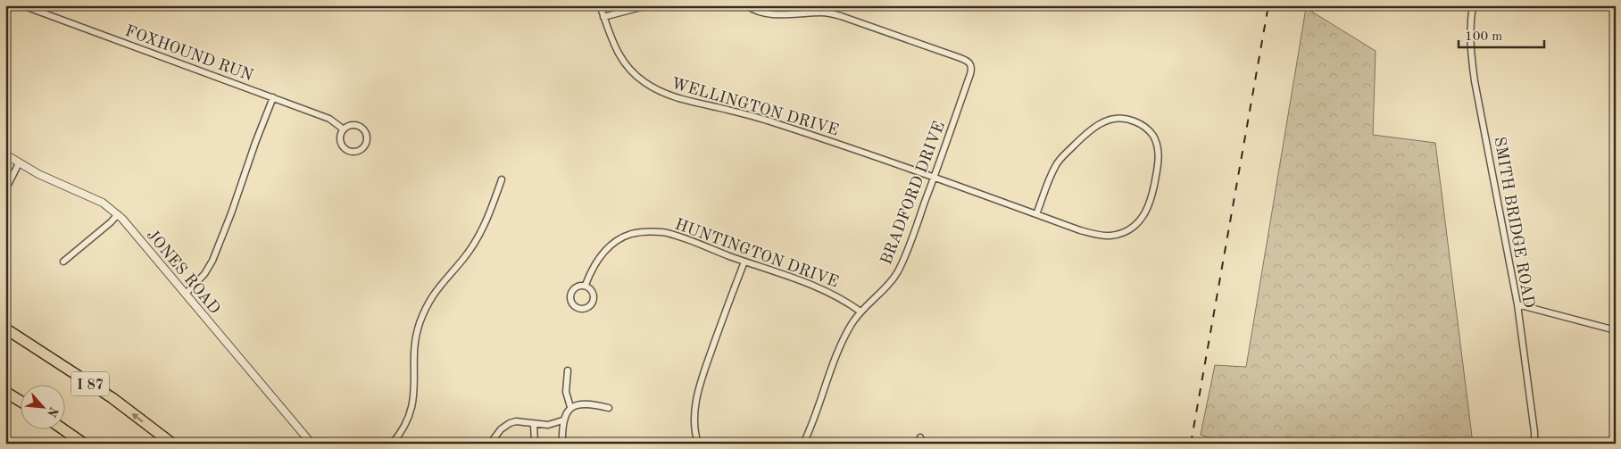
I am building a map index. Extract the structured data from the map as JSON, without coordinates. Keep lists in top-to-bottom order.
{
  "streets": {
    "highway": ["I 87"],
    "street": [
      "FOXHOUND RUN",
      "WELLINGTON DRIVE",
      "BRADFORD DRIVE",
      "SMITH BRIDGE ROAD",
      "HUNTINGTON DRIVE",
      "JONES ROAD"
    ]
  },
  "crossings": [
    ["WELLINGTON DRIVE", "BRADFORD DRIVE"],
    ["BRADFORD DRIVE", "HUNTINGTON DRIVE"]
  ],
  "scale_bar": "100 m",
  "north": "bottom right"
}
